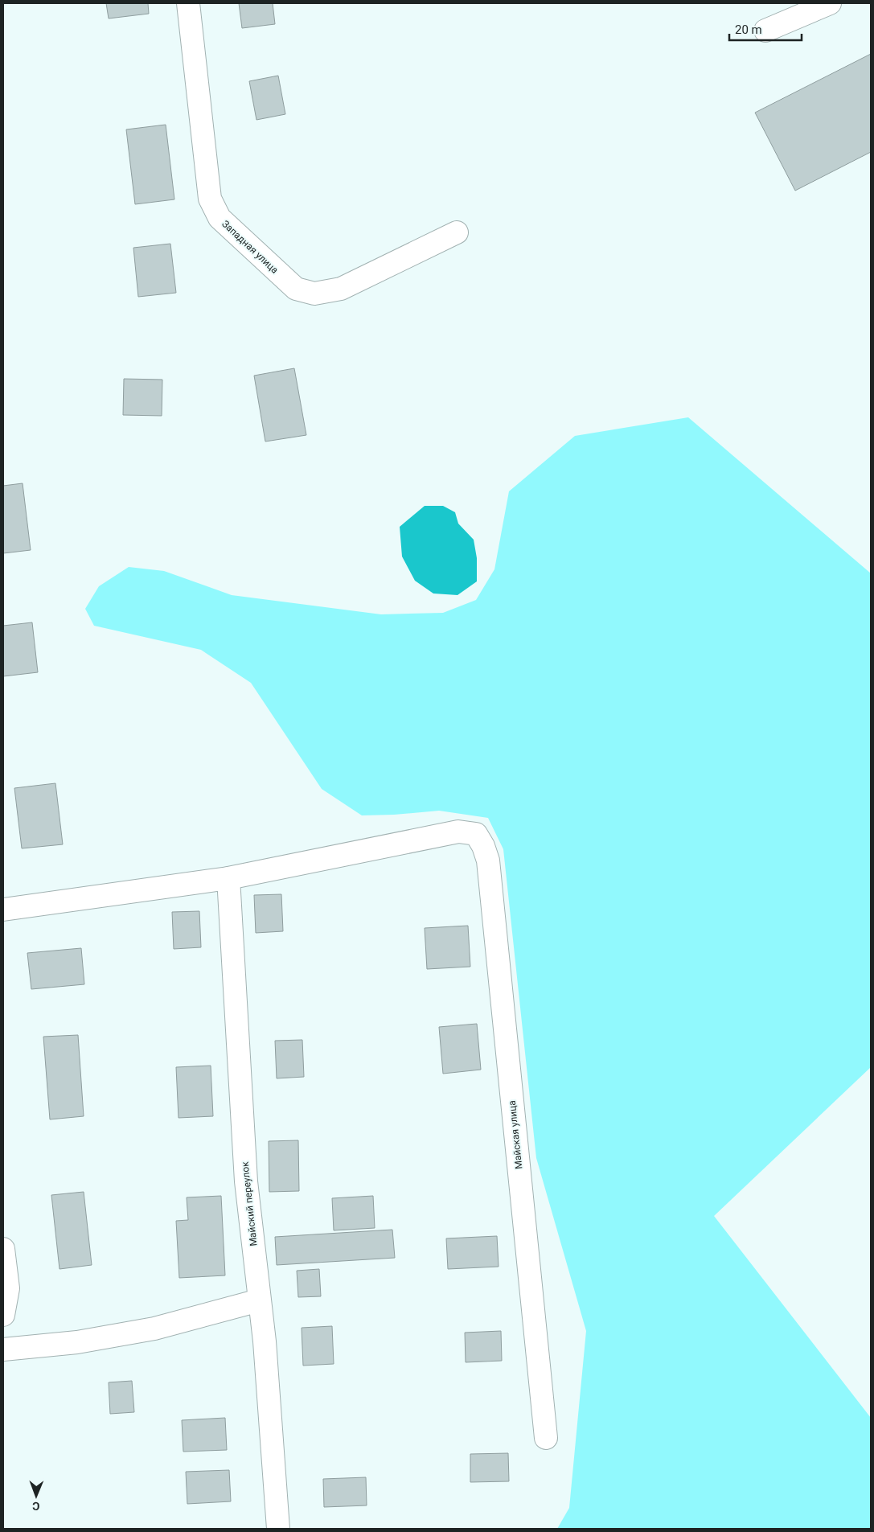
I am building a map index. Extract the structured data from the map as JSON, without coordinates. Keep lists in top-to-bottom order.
{
  "streets": {
    "street": ["Западная улица", "Майская улица", "Майский переулок"]
  },
  "crossings": [
    ["Майская улица", "Майский переулок"]
  ],
  "scale_bar": "20 m",
  "north": "bottom"
}
